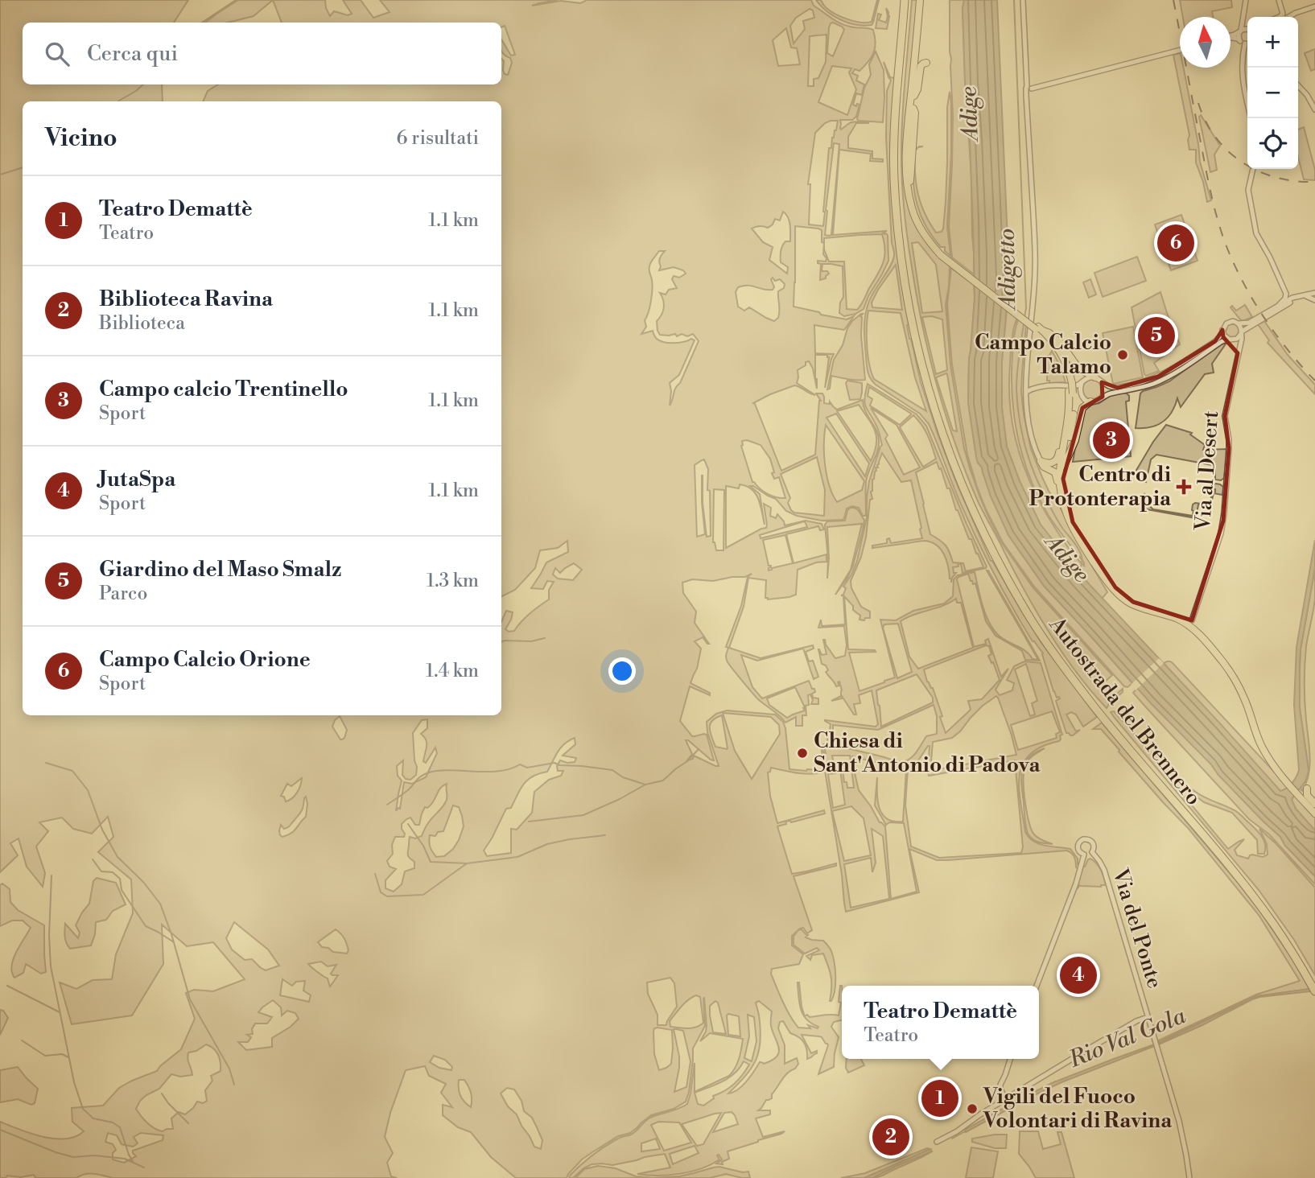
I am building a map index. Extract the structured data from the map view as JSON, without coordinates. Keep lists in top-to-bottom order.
{
  "streets": {
    "highway": ["Autostrada del Brennero"],
    "street": ["Via al Desert", "Via del Ponte"]
  },
  "water": ["Adige", "Adigetto", "Rio Val Gola"],
  "places": {
    "other": ["Campo Calcio Talamo", "Chiesa di Sant'Antonio di Padova", "Vigili del Fuoco Volontari di Ravina"],
    "health": ["Centro di Protonterapia"]
  },
  "north": "top",
  "page": {
    "map_buttons": ["+", "−"],
    "search": "Cerca qui",
    "heading": ["Vicino", "6 risultati"],
    "list": [
      {
        "mark": "1",
        "name": "Teatro Demattè",
        "note": "Teatro",
        "value": "1.1 km"
      },
      {
        "mark": "2",
        "name": "Biblioteca Ravina",
        "note": "Biblioteca",
        "value": "1.1 km"
      },
      {
        "mark": "3",
        "name": "Campo calcio Trentinello",
        "note": "Sport",
        "value": "1.1 km"
      },
      {
        "mark": "4",
        "name": "JutaSpa",
        "note": "Sport",
        "value": "1.1 km"
      },
      {
        "mark": "5",
        "name": "Giardino del Maso Smalz",
        "note": "Parco",
        "value": "1.3 km"
      },
      {
        "mark": "6",
        "name": "Campo Calcio Orione",
        "note": "Sport",
        "value": "1.4 km"
      }
    ],
    "pins": [
      "6",
      "5",
      "3",
      "4",
      "1",
      "2"
    ],
    "popup": ["Teatro Demattè", "Teatro"]
  }
}
